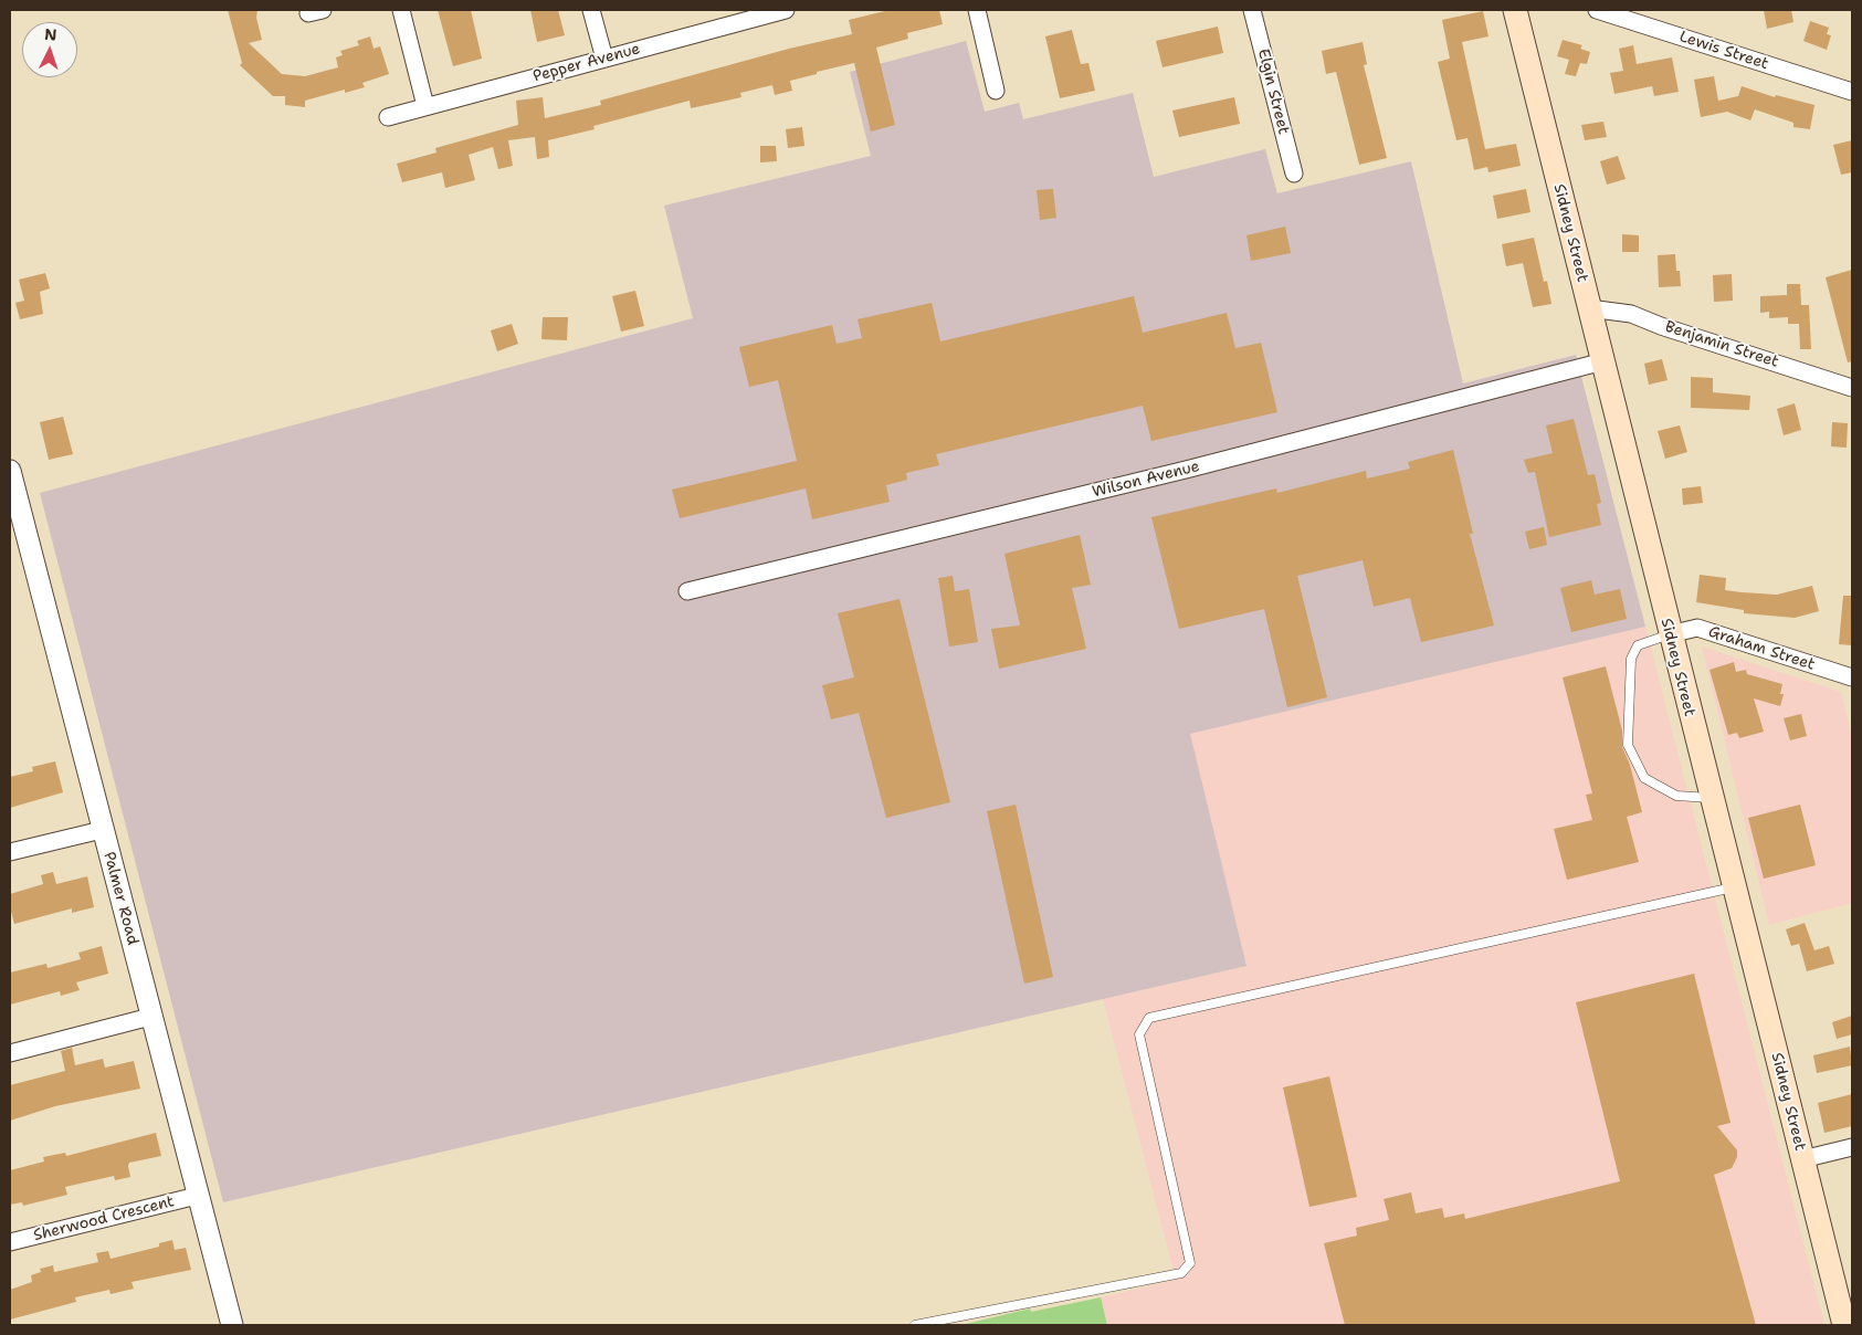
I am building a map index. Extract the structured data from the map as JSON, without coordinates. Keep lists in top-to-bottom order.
{
  "streets": {
    "main road": ["Sidney Street"],
    "street": [
      "Lewis Street",
      "Pepper Avenue",
      "Elgin Street",
      "Benjamin Street",
      "Wilson Avenue",
      "Graham Street",
      "Palmer Road",
      "Sherwood Crescent"
    ]
  },
  "crossings": [
    ["Sidney Street", "Benjamin Street"],
    ["Sidney Street", "Wilson Avenue"],
    ["Sidney Street", "Graham Street"],
    ["Palmer Road", "Sherwood Crescent"]
  ],
  "north": "top"
}
